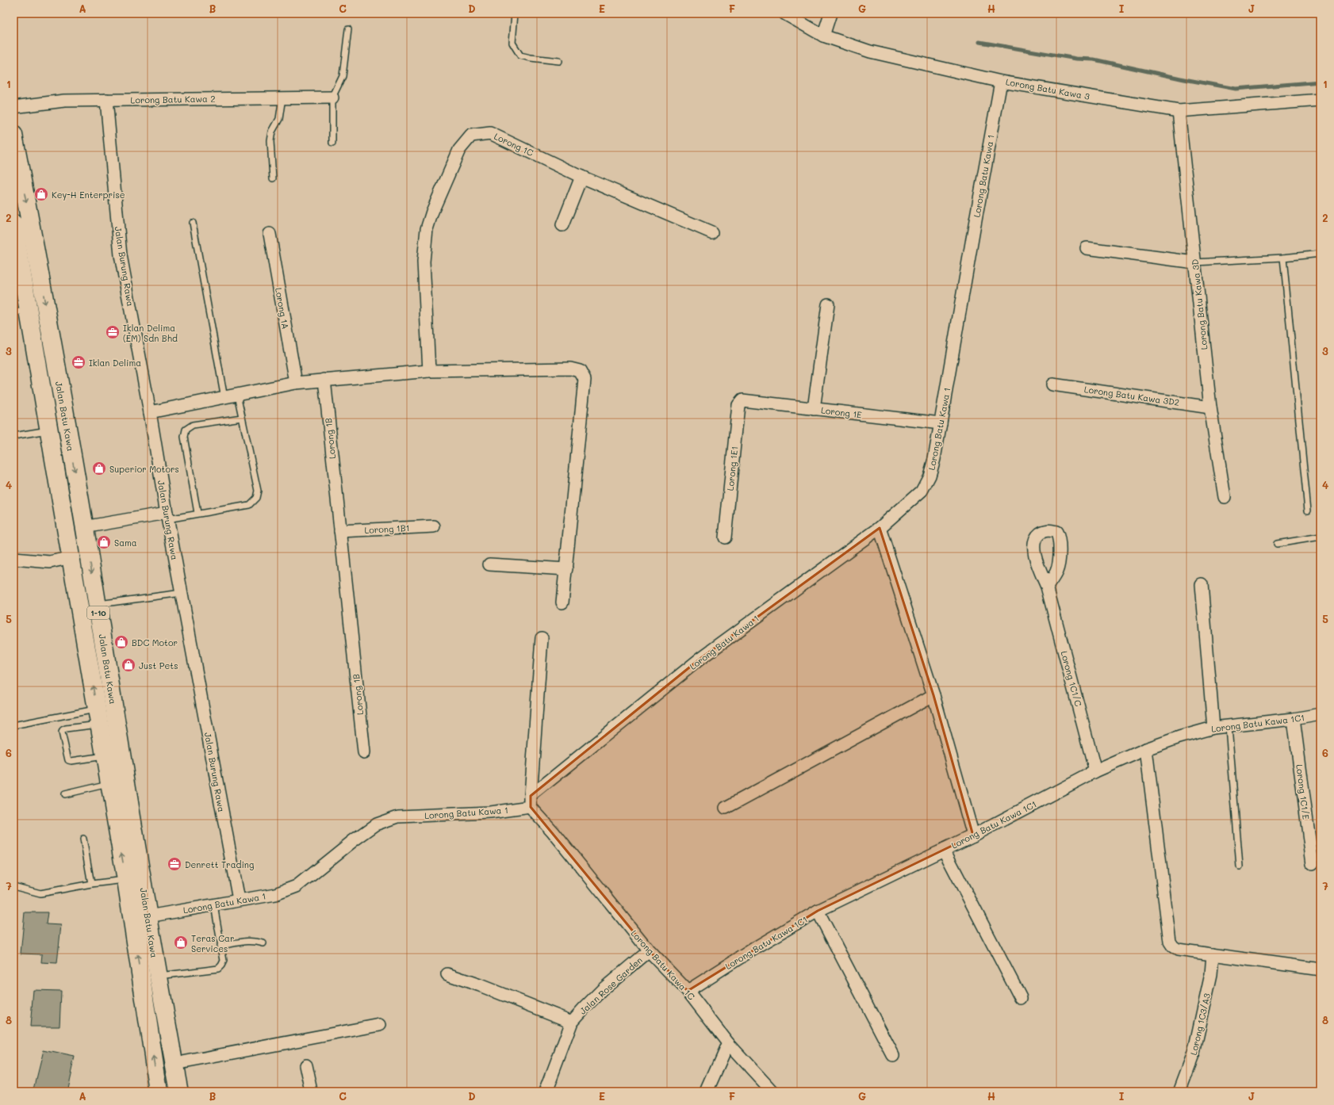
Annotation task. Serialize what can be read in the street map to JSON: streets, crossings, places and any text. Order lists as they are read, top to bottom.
{
  "streets": {
    "highway": ["Jalan Batu Kawa", "1-10"],
    "street": [
      "Lorong Batu Kawa 3",
      "Lorong Batu Kawa 2",
      "Lorong 1C",
      "Lorong Batu Kawa 1",
      "Jalan Burung Rawa",
      "Lorong Batu Kawa 3D",
      "Lorong 1A",
      "Lorong Batu Kawa 3D2",
      "Lorong 1E",
      "Lorong 1B",
      "Lorong 1E1",
      "Lorong 1B1",
      "Lorong 1C1/C",
      "Lorong Batu Kawa 1C1",
      "Lorong 1C1/E",
      "Lorong Batu Kawa 1C",
      "Jalan Rose Garden",
      "Lorong 1C3/A3"
    ]
  },
  "crossings": [
    ["Lorong Batu Kawa 3", "Lorong Batu Kawa 1"],
    ["Lorong Batu Kawa 3", "Lorong Batu Kawa 3D"],
    ["Lorong Batu Kawa 2", "Jalan Burung Rawa"],
    ["Lorong Batu Kawa 1", "Jalan Burung Rawa"],
    ["Lorong Batu Kawa 1", "Lorong 1E"],
    ["Lorong Batu Kawa 1", "Jalan Batu Kawa"],
    ["Lorong Batu Kawa 1", "Lorong Batu Kawa 1C"],
    ["Lorong Batu Kawa 3D", "Lorong Batu Kawa 3D2"],
    ["Lorong 1E", "Lorong 1E1"],
    ["Lorong 1B", "Lorong 1B1"],
    ["Lorong 1C1/C", "Lorong Batu Kawa 1C1"],
    ["Lorong Batu Kawa 1C1", "Lorong 1C1/E"],
    ["Lorong Batu Kawa 1C1", "Lorong Batu Kawa 1C"],
    ["Lorong Batu Kawa 1C", "Jalan Rose Garden"]
  ],
  "places": {
    "shop": [
      "Key-H Enterprise",
      "Superior Motors",
      "Sama",
      "BDC Motor",
      "Just Pets",
      "Teras Car Services"
    ],
    "office": ["Iklan Delima (EM) Sdn Bhd", "Iklan Delima", "Denrett Trading"]
  },
  "grid": {
    "columns": [
      "A",
      "B",
      "C",
      "D",
      "E",
      "F",
      "G",
      "H",
      "I",
      "J"
    ],
    "rows": [
      "1",
      "2",
      "3",
      "4",
      "5",
      "6",
      "7",
      "8"
    ]
  }
}
